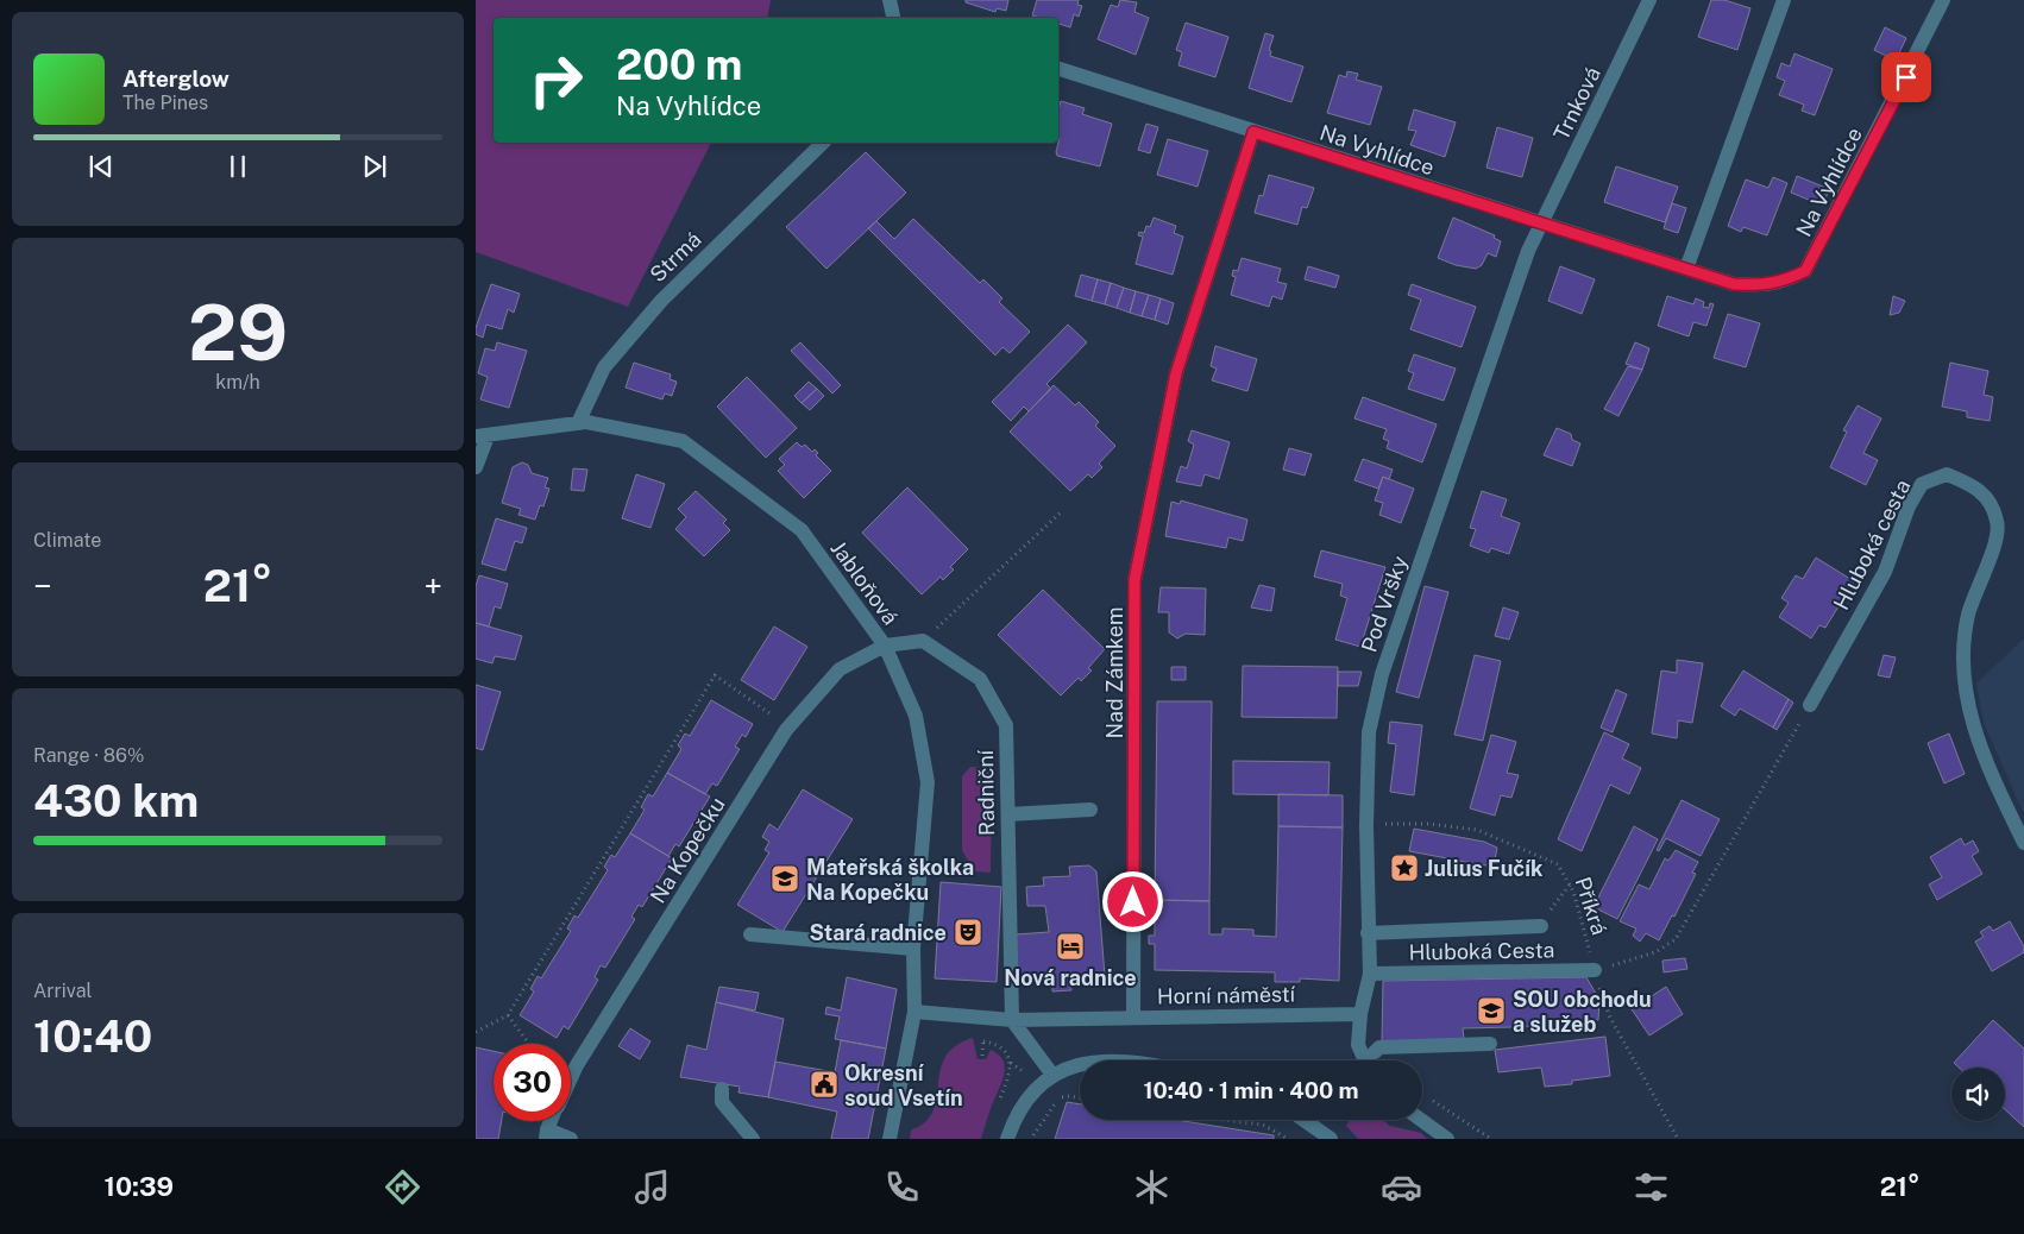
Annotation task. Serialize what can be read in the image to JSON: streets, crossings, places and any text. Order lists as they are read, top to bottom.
{
  "streets": {
    "street": [
      "Trnková",
      "Na Vyhlídce",
      "Strmá",
      "Hluboká cesta",
      "Jabloňová",
      "Pod Vršky",
      "Nad Zámkem",
      "Radniční",
      "Na Kopečku",
      "Hluboká Cesta",
      "Horní náměstí"
    ],
    "path": ["Příkrá"]
  },
  "crossings": [
    ["Trnková", "Na Vyhlídce"],
    ["Trnková", "Pod Vršky"],
    ["Na Vyhlídce", "Pod Vršky"],
    ["Na Vyhlídce", "Nad Zámkem"],
    ["Strmá", "Jabloňová"],
    ["Jabloňová", "Radniční"],
    ["Jabloňová", "Na Kopečku"],
    ["Jabloňová", "Horní náměstí"],
    ["Pod Vršky", "Příkrá"],
    ["Pod Vršky", "Hluboká Cesta"],
    ["Pod Vršky", "Horní náměstí"],
    ["Nad Zámkem", "Horní náměstí"],
    ["Radniční", "Na Kopečku"],
    ["Radniční", "Horní náměstí"],
    ["Příkrá", "Hluboká Cesta"]
  ],
  "places": {
    "place": ["Julius Fučík"],
    "school or university": ["Mateřská školka Na Kopečku", "SOU obchodu a služeb"],
    "theatre": ["Stará radnice"],
    "hotel": ["Nová radnice"],
    "public building": ["Okresní soud Vsetín"]
  },
  "page": {
    "turn": ["200 m", "Na Vyhlídce"],
    "song": ["Afterglow", "The Pines"],
    "tile": [
      ["29", "km/h"],
      "Climate",
      ["Range · 86%", "430 km"],
      ["Arrival", "10:40"]
    ],
    "heat": ["−", "21°", "+"],
    "limit": "30",
    "trip": "10:40 · 1 min · 400 m",
    "tabs": ["10:39", "21°"]
  }
}
